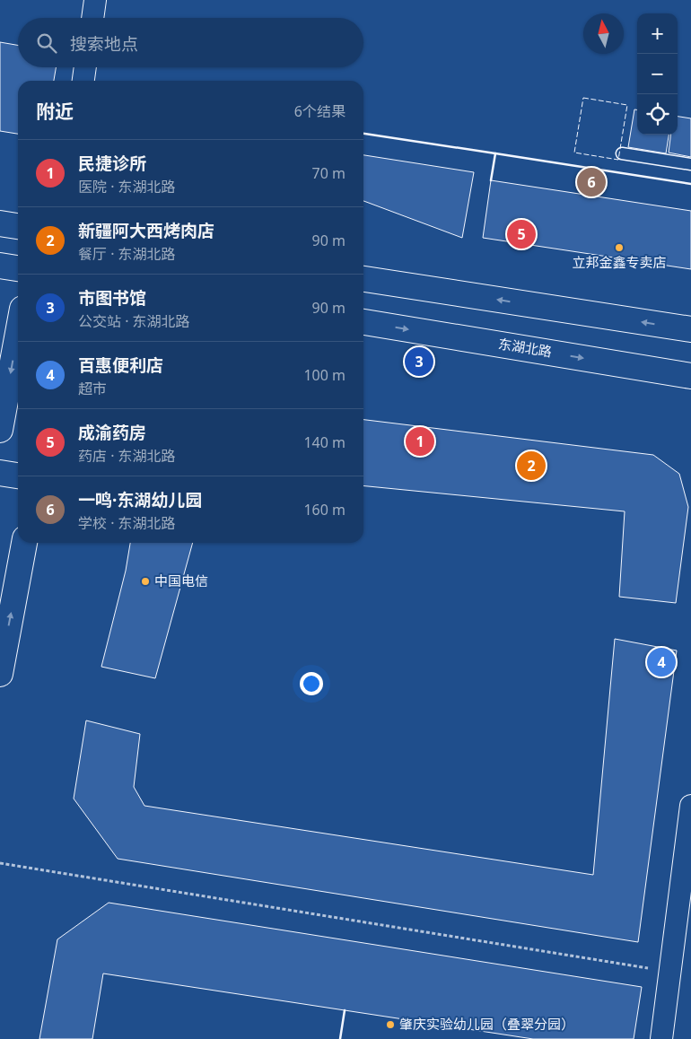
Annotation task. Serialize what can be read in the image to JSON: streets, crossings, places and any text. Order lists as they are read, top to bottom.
{
  "streets": {
    "main road": ["东湖北路"]
  },
  "places": ["立邦金鑫专卖店", "中国电信", "肇庆实验幼儿园（叠翠分园）"],
  "north": "top",
  "page": {
    "map_buttons": ["+", "−"],
    "search": "搜索地点",
    "heading": ["附近", "6个结果"],
    "list": [
      {
        "mark": "1",
        "name": "民捷诊所",
        "note": "医院 · 东湖北路",
        "value": "70 m"
      },
      {
        "mark": "2",
        "name": "新疆阿大西烤肉店",
        "note": "餐厅 · 东湖北路",
        "value": "90 m"
      },
      {
        "mark": "3",
        "name": "市图书馆",
        "note": "公交站 · 东湖北路",
        "value": "90 m"
      },
      {
        "mark": "4",
        "name": "百惠便利店",
        "note": "超市",
        "value": "100 m"
      },
      {
        "mark": "5",
        "name": "成渝药房",
        "note": "药店 · 东湖北路",
        "value": "140 m"
      },
      {
        "mark": "6",
        "name": "一鸣·东湖幼儿园",
        "note": "学校 · 东湖北路",
        "value": "160 m"
      }
    ],
    "pins": [
      "6",
      "5",
      "3",
      "1",
      "2",
      "4"
    ]
  }
}
